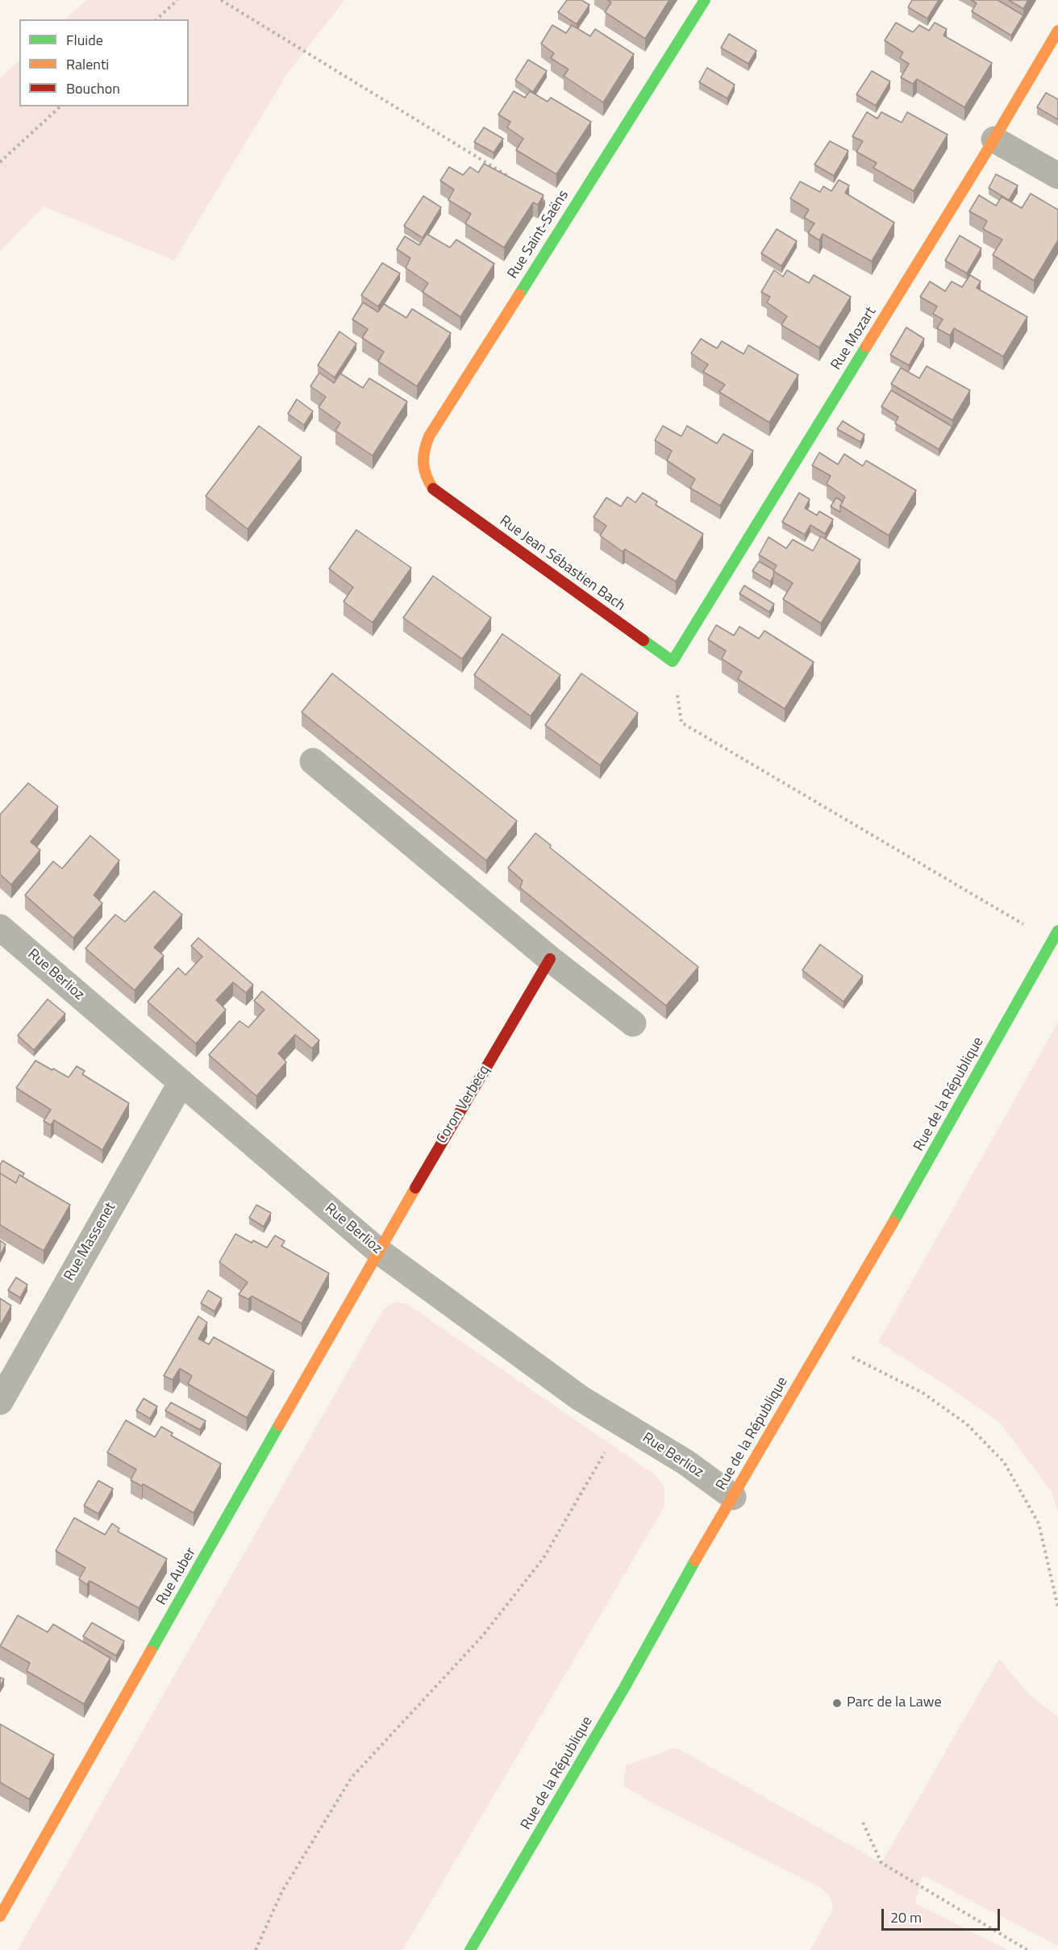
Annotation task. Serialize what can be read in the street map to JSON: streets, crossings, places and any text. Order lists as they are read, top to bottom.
{
  "streets": {
    "street": [
      "Rue Saint-Saëns",
      "Rue Mozart",
      "Rue Jean Sébastien Bach",
      "Rue Berlioz",
      "Rue de la République",
      "Coron Verbecq",
      "Rue Massenet",
      "Rue Auber"
    ]
  },
  "crossings": [
    ["Rue Saint-Saëns", "Rue Jean Sébastien Bach"],
    ["Rue Mozart", "Rue Jean Sébastien Bach"],
    ["Rue Berlioz", "Rue de la République"],
    ["Rue Berlioz", "Coron Verbecq"],
    ["Rue Berlioz", "Rue Massenet"],
    ["Rue Berlioz", "Rue Auber"],
    ["Coron Verbecq", "Rue Auber"]
  ],
  "places": ["Parc de la Lawe"],
  "legend": ["Fluide", "Ralenti", "Bouchon"],
  "scale_bar": "20 m"
}
